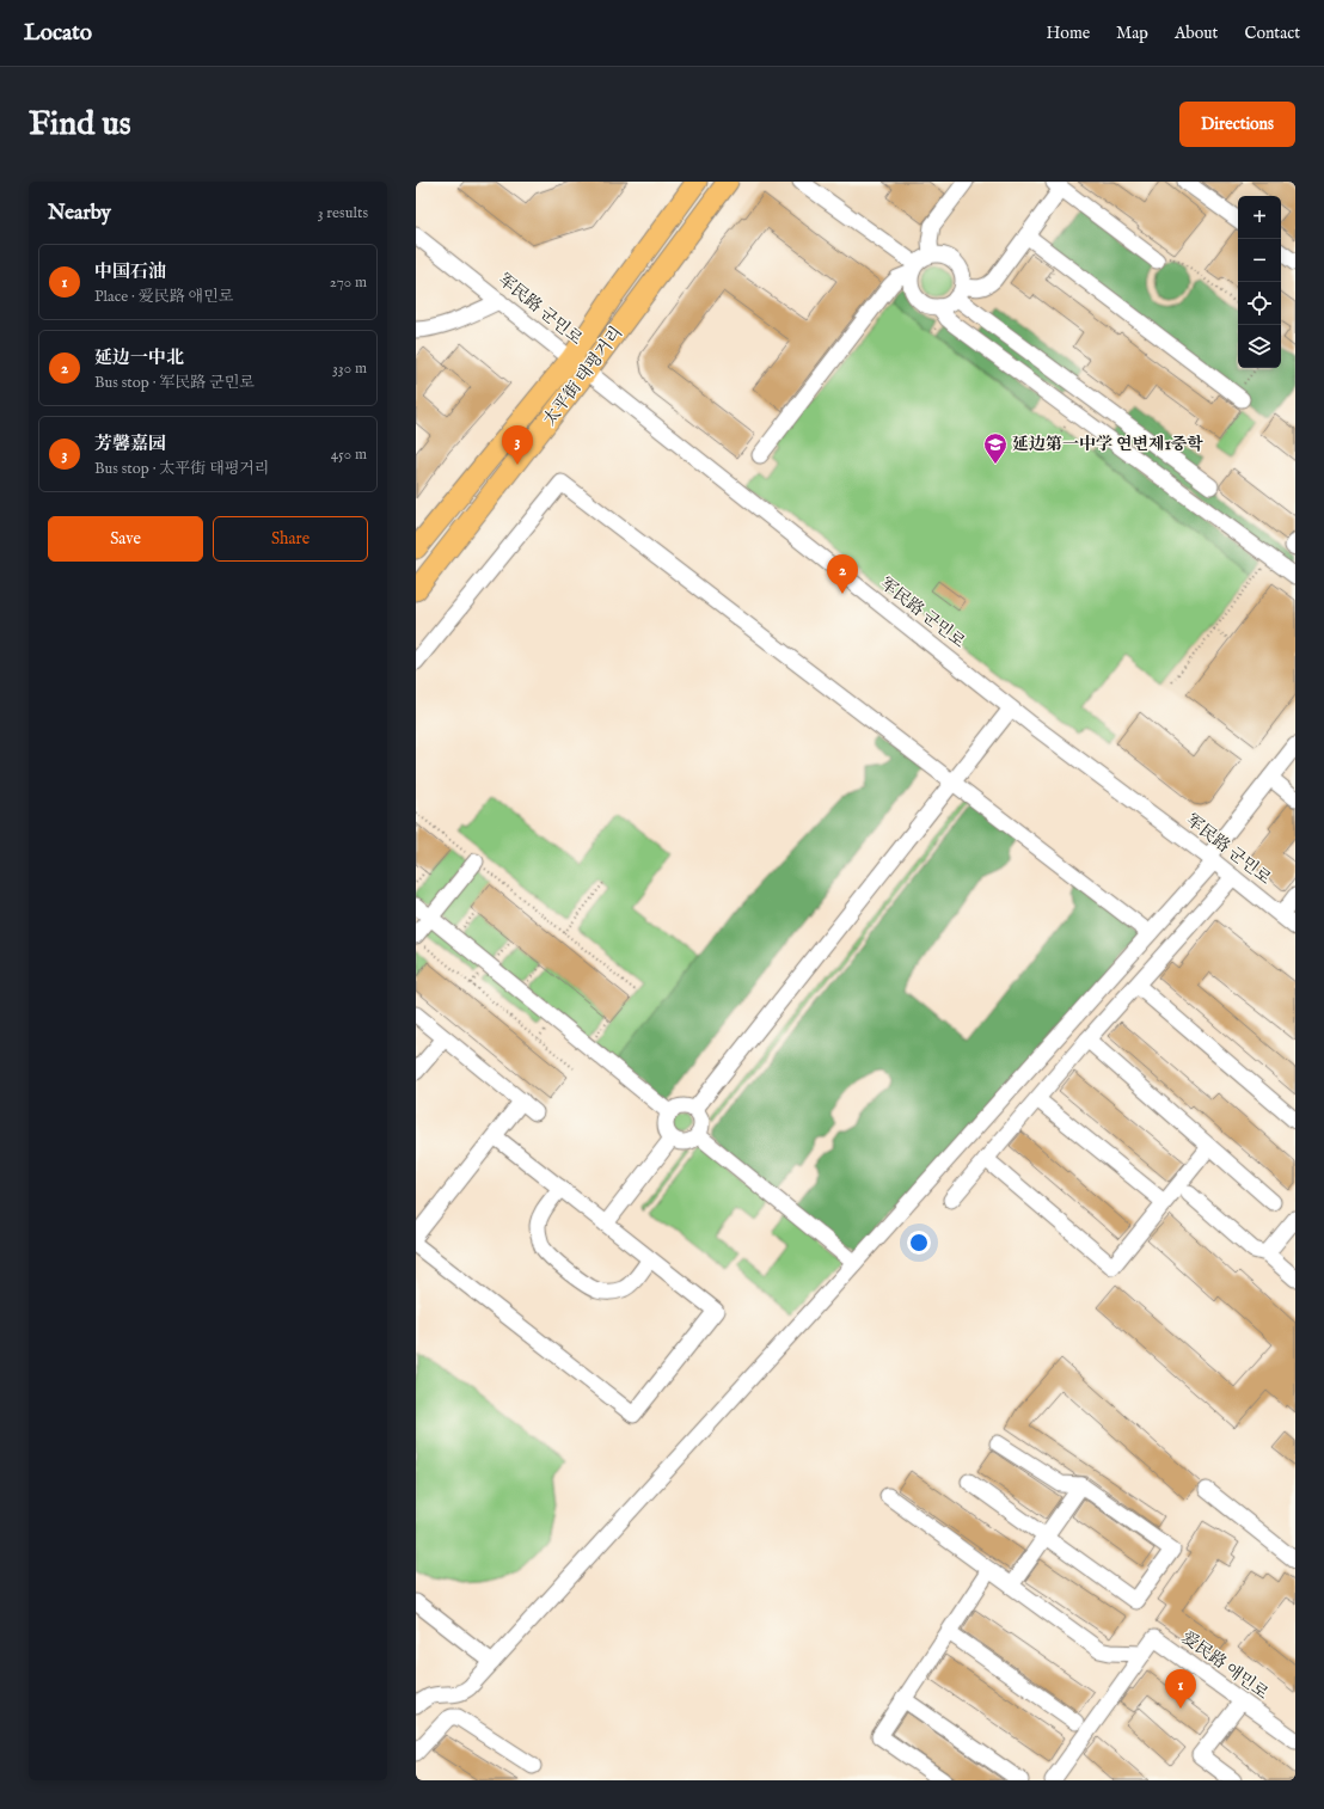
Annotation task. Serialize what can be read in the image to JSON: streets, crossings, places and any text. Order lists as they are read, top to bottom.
{
  "streets": {
    "main road": ["太平街 태평거리"],
    "street": ["军民路 군민로", "爱民路 애민로"]
  },
  "crossings": [
    ["军民路 군민로", "太平街 태평거리"]
  ],
  "places": {
    "school or university": ["延边第一中学 연변제1중학"]
  },
  "page": {
    "header": "Locato",
    "nav": [
      "Home",
      "Map",
      "About",
      "Contact"
    ],
    "buttons": [
      "Directions",
      ["Save", "Share"]
    ],
    "title": "Find us",
    "heading": ["Nearby", "3 results"],
    "map_buttons": ["+", "−"],
    "list": [
      {
        "mark": "1",
        "name": "中国石油",
        "note": "Place · 爱民路 애민로",
        "value": "270 m"
      },
      {
        "mark": "2",
        "name": "延边一中北",
        "note": "Bus stop · 军民路 군민로",
        "value": "330 m"
      },
      {
        "mark": "3",
        "name": "芳馨嘉园",
        "note": "Bus stop · 太平街 태평거리",
        "value": "450 m"
      }
    ],
    "pins": ["3", "2", "1"]
  }
}
